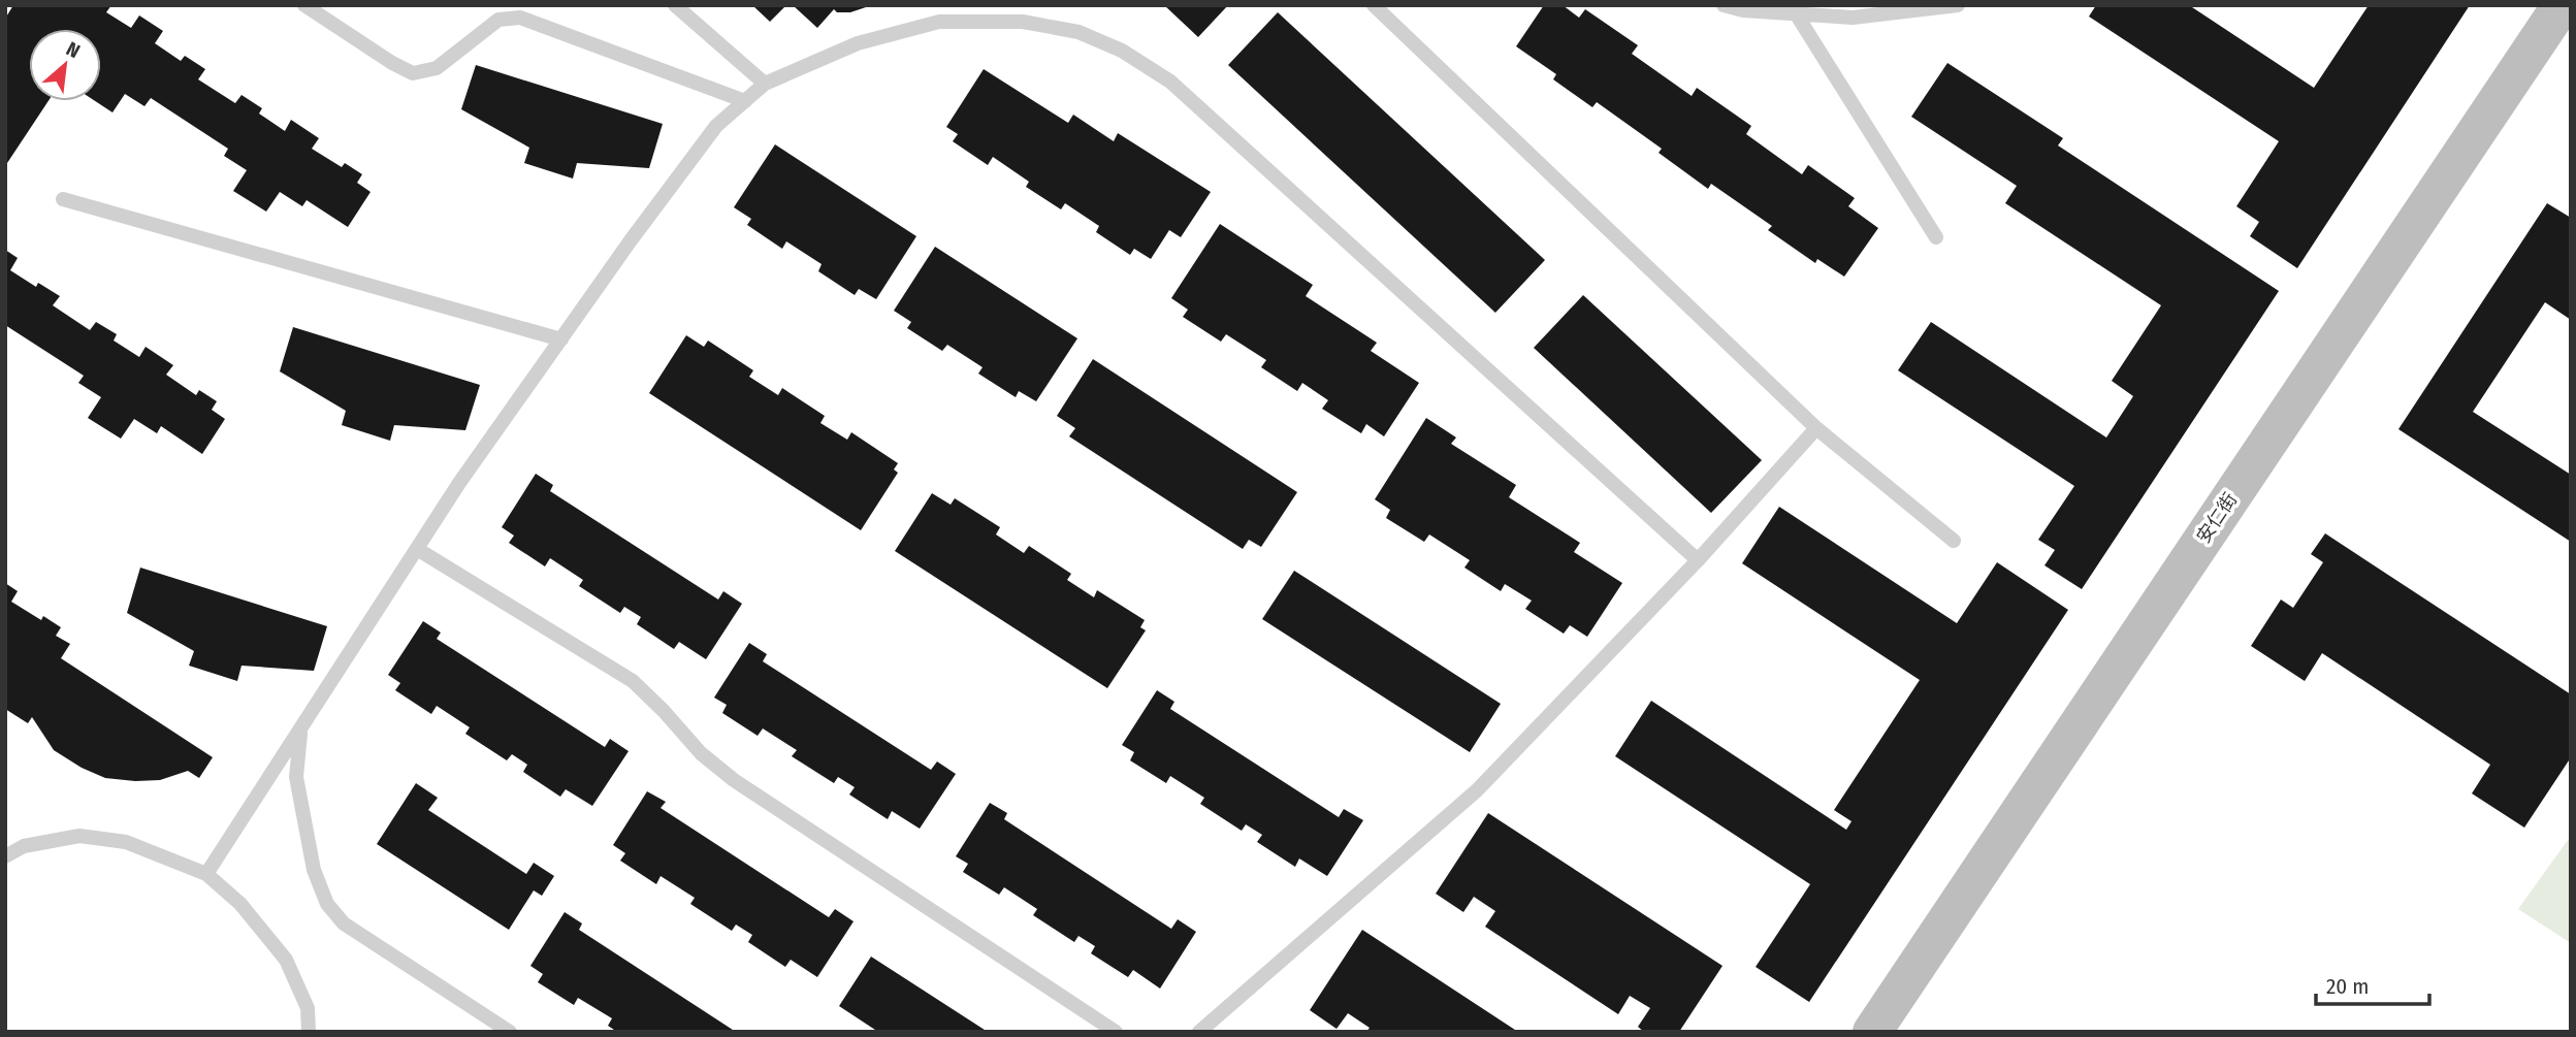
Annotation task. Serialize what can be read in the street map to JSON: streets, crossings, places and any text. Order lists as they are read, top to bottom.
{
  "streets": {
    "street": ["安仁街"]
  },
  "scale_bar": "20 m",
  "north": "top right"
}
